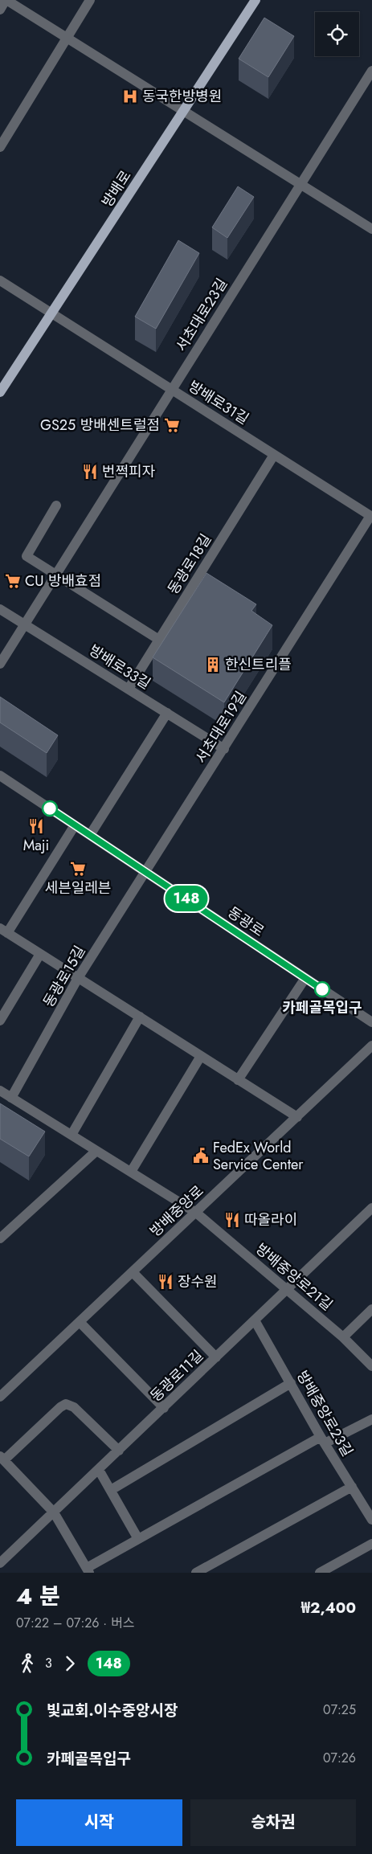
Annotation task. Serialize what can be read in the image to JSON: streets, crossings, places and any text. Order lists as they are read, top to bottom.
{
  "streets": {
    "main road": ["방배로"],
    "street": [
      "서초대로23길",
      "방배로31길",
      "동광로18길",
      "방배로33길",
      "서초대로19길",
      "동광로",
      "동광로15길",
      "방배중앙로",
      "방배중앙로21길",
      "동광로11길",
      "방배중앙로23길"
    ]
  },
  "crossings": [
    ["방배로", "방배로31길"],
    ["서초대로23길", "방배로31길"],
    ["서초대로23길", "방배로33길"],
    ["방배로31길", "동광로18길"],
    ["방배로31길", "서초대로19길"],
    ["동광로18길", "방배로33길"],
    ["방배로33길", "서초대로19길"],
    ["서초대로19길", "동광로"],
    ["서초대로19길", "동광로15길"],
    ["동광로", "동광로15길"],
    ["동광로15길", "방배중앙로21길"],
    ["방배중앙로", "방배중앙로21길"],
    ["방배중앙로21길", "동광로11길"],
    ["동광로11길", "방배중앙로23길"]
  ],
  "places": {
    "hospital": ["동국한방병원"],
    "supermarket": ["GS25 방배센트럴점", "CU 방배효점", "세븐일레븐"],
    "restaurant": [
      "번쩍피자",
      "Maji",
      "따올라이",
      "장수원"
    ],
    "building": ["한신트리플"],
    "other": ["카페골목입구"],
    "public building": ["FedEx World Service Center"]
  },
  "lines": ["bus line 148"],
  "page": {
    "on_map": "148",
    "heading": ["4 분", "07:22 – 07:26 · 버스", "₩2,400"],
    "legs": ["3", "148"],
    "list": [
      {
        "name": "빛교회.이수중앙시장",
        "value": "07:25"
      },
      {
        "name": "카페골목입구",
        "value": "07:26"
      }
    ],
    "buttons": ["시작", "승차권"]
  }
}
